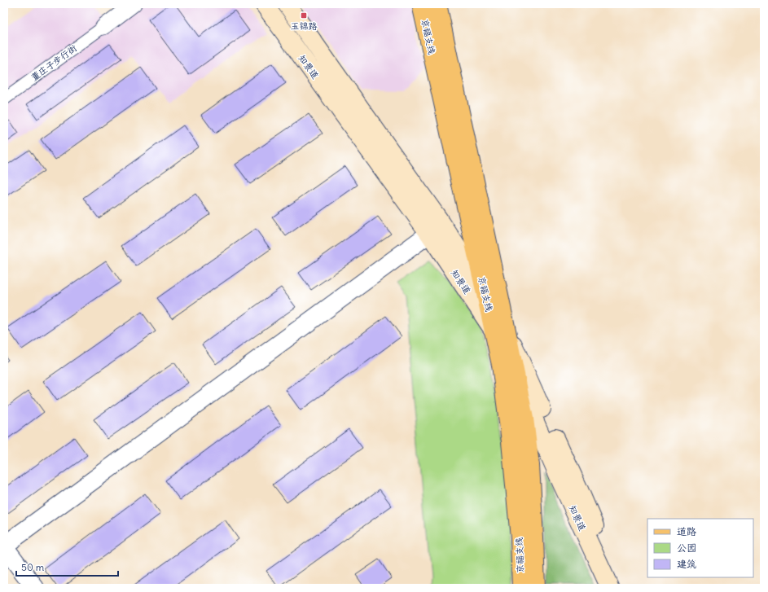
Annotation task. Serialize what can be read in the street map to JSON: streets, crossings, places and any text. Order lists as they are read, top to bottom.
{
  "streets": {
    "main road": ["京福支线", "知景道"],
    "street": ["董庄子步行街"]
  },
  "crossings": [
    ["京福支线", "知景道"]
  ],
  "places": {
    "transit": ["玉锦路"]
  },
  "legend": ["道路", "公园", "建筑"],
  "scale_bar": "50 m"
}
